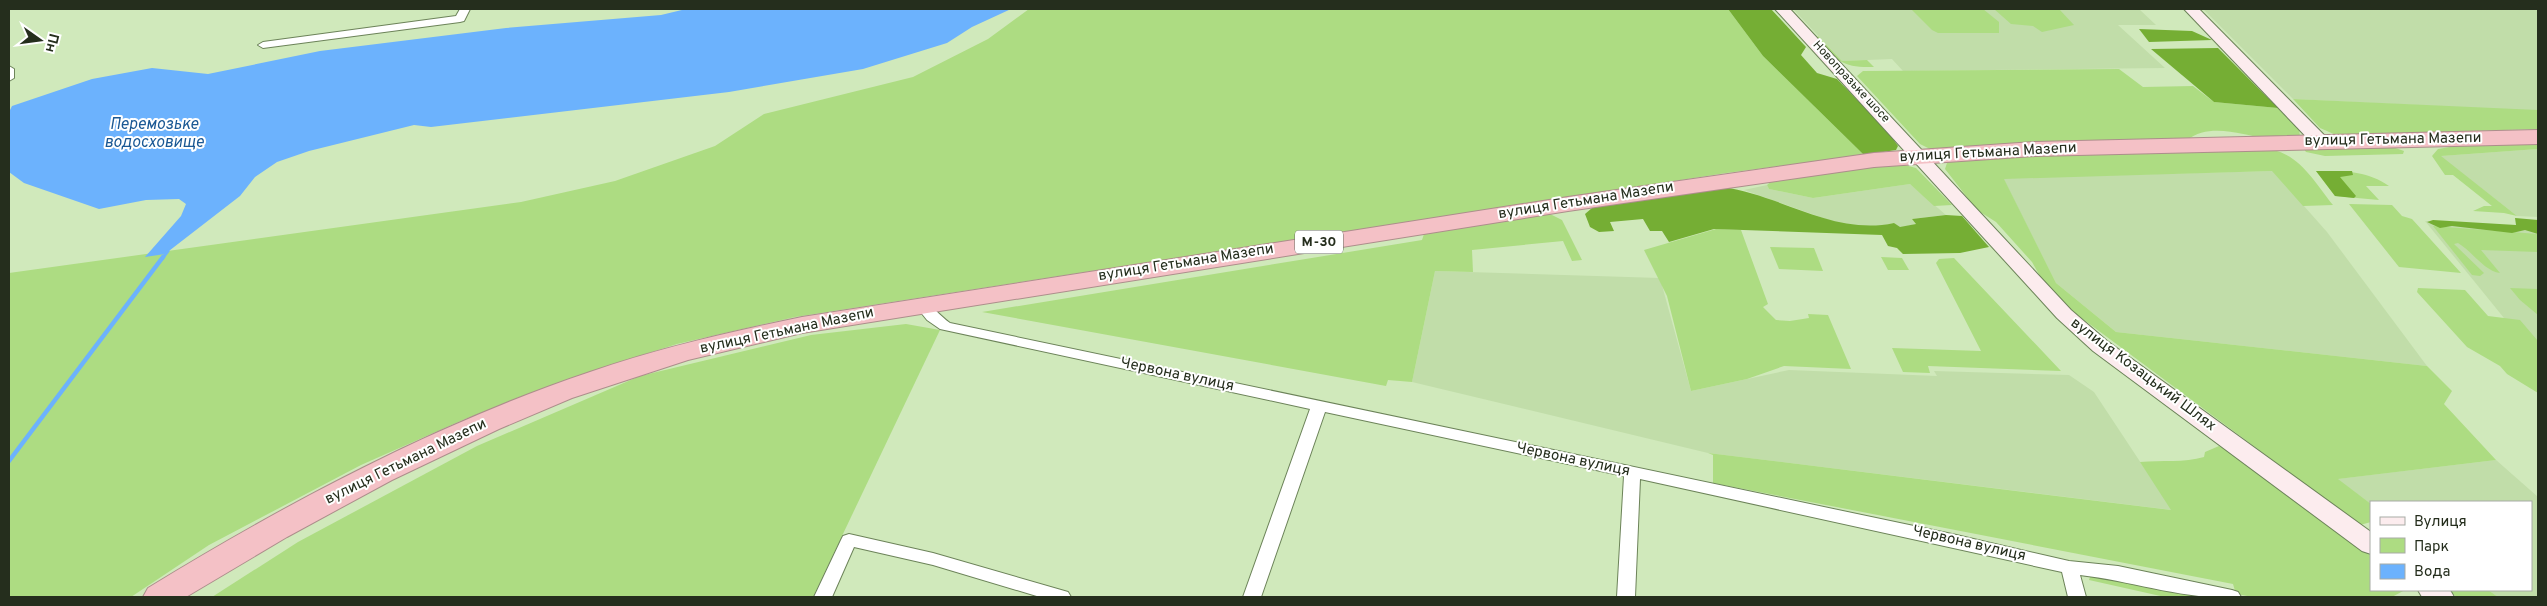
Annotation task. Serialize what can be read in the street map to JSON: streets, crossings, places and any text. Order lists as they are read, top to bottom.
{
  "streets": {
    "highway": ["вулиця Гетьмана Мазепи", "М-30"],
    "main road": ["Новопразьке шосе", "вулиця Козацький Шлях"],
    "street": ["Червона вулиця"]
  },
  "crossings": [
    ["Новопразьке шосе", "вулиця Гетьмана Мазепи"],
    ["Новопразьке шосе", "вулиця Козацький Шлях"],
    ["вулиця Гетьмана Мазепи", "Червона вулиця"],
    ["вулиця Гетьмана Мазепи", "вулиця Козацький Шлях"]
  ],
  "water": ["Перемозьке водосховище"],
  "legend": ["Вулиця", "Парк", "Вода"],
  "north": "right"
}
